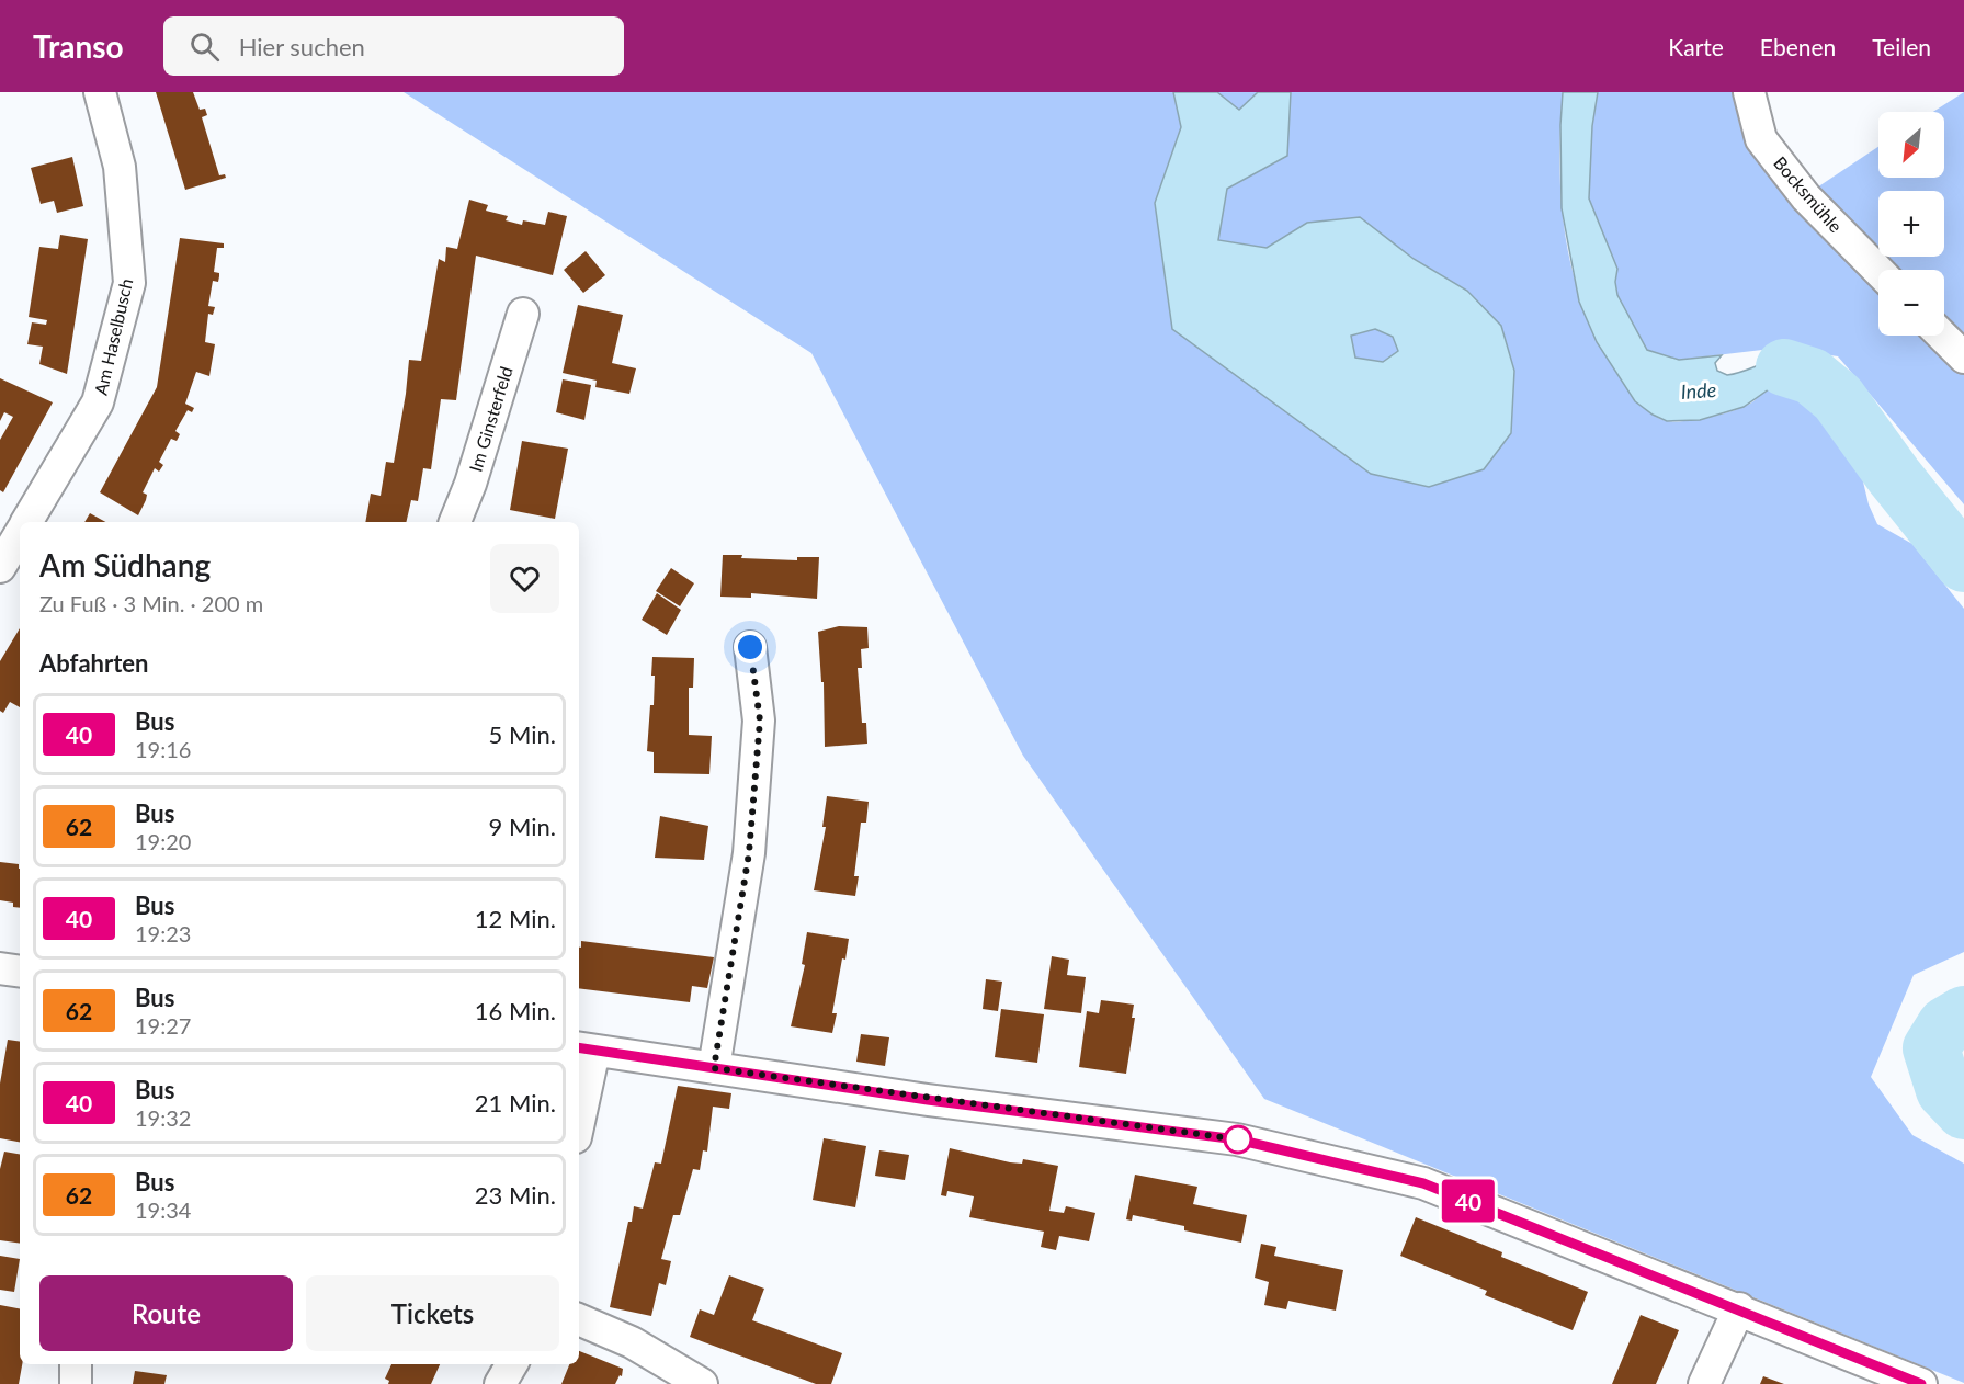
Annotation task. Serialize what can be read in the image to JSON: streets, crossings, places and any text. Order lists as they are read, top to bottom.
{
  "streets": {
    "street": ["Bocksmühle", "Am Haselbusch", "Im Ginsterfeld"]
  },
  "water": ["Inde"],
  "lines": ["bus line 40"],
  "north": "bottom left",
  "page": {
    "header": "Transo",
    "search": "Hier suchen",
    "nav": ["Karte", "Ebenen", "Teilen"],
    "on_map": "40",
    "map_buttons": ["+", "−"],
    "heading": [
      ["Am Südhang", "Zu Fuß · 3 Min. · 200 m"],
      "Abfahrten"
    ],
    "list": [
      {
        "mark": "40",
        "name": "Bus",
        "note": "19:16",
        "value": "5 Min."
      },
      {
        "mark": "62",
        "name": "Bus",
        "note": "19:20",
        "value": "9 Min."
      },
      {
        "mark": "40",
        "name": "Bus",
        "note": "19:23",
        "value": "12 Min."
      },
      {
        "mark": "62",
        "name": "Bus",
        "note": "19:27",
        "value": "16 Min."
      },
      {
        "mark": "40",
        "name": "Bus",
        "note": "19:32",
        "value": "21 Min."
      },
      {
        "mark": "62",
        "name": "Bus",
        "note": "19:34",
        "value": "23 Min."
      }
    ],
    "buttons": ["Route", "Tickets"]
  }
}
